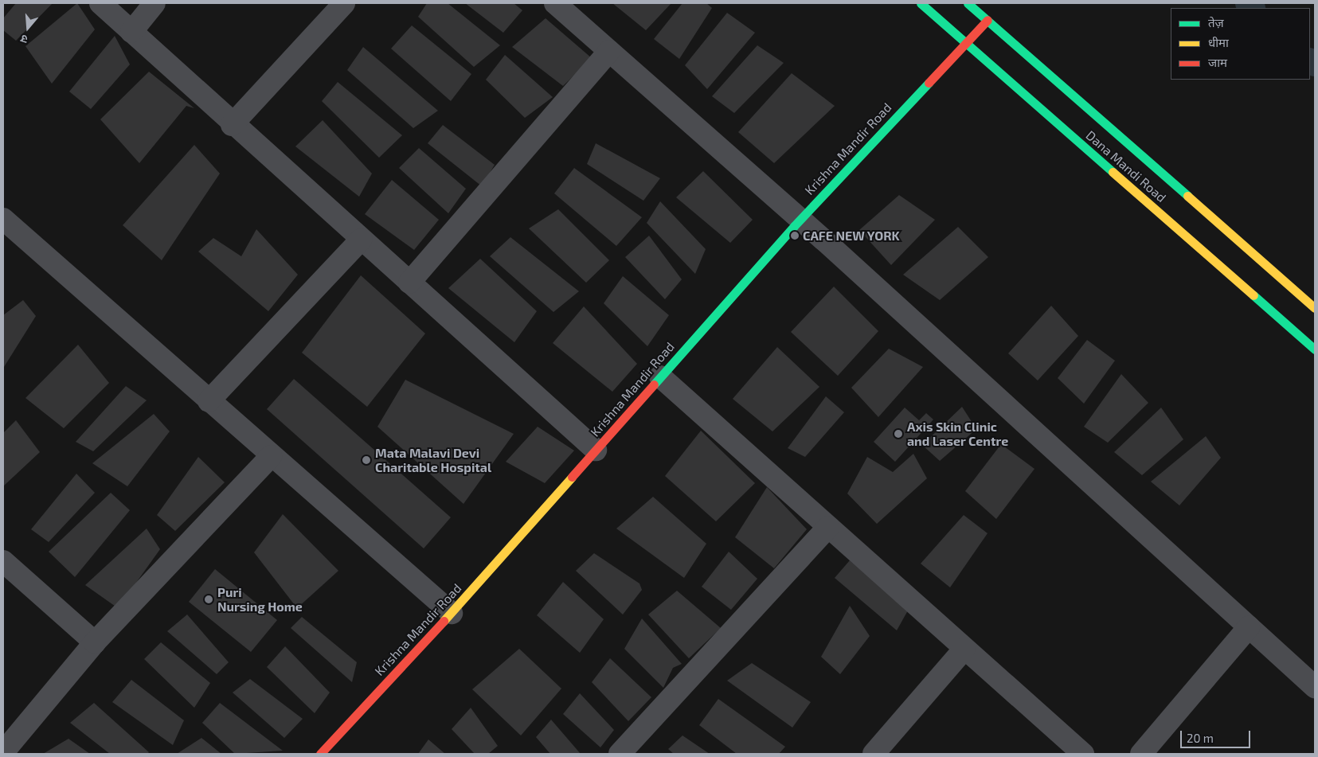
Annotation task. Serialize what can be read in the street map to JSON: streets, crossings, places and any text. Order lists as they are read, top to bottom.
{
  "streets": {
    "street": ["Krishna Mandir Road", "Dana Mandi Road"]
  },
  "crossings": [
    ["Krishna Mandir Road", "Dana Mandi Road"]
  ],
  "places": [
    "CAFE NEW YORK",
    "Axis Skin Clinic and Laser Centre",
    "Mata Malavi Devi Charitable Hospital",
    "Puri Nursing Home"
  ],
  "legend": ["तेज़", "धीमा", "जाम"],
  "scale_bar": "20 m",
  "north": "bottom"
}
